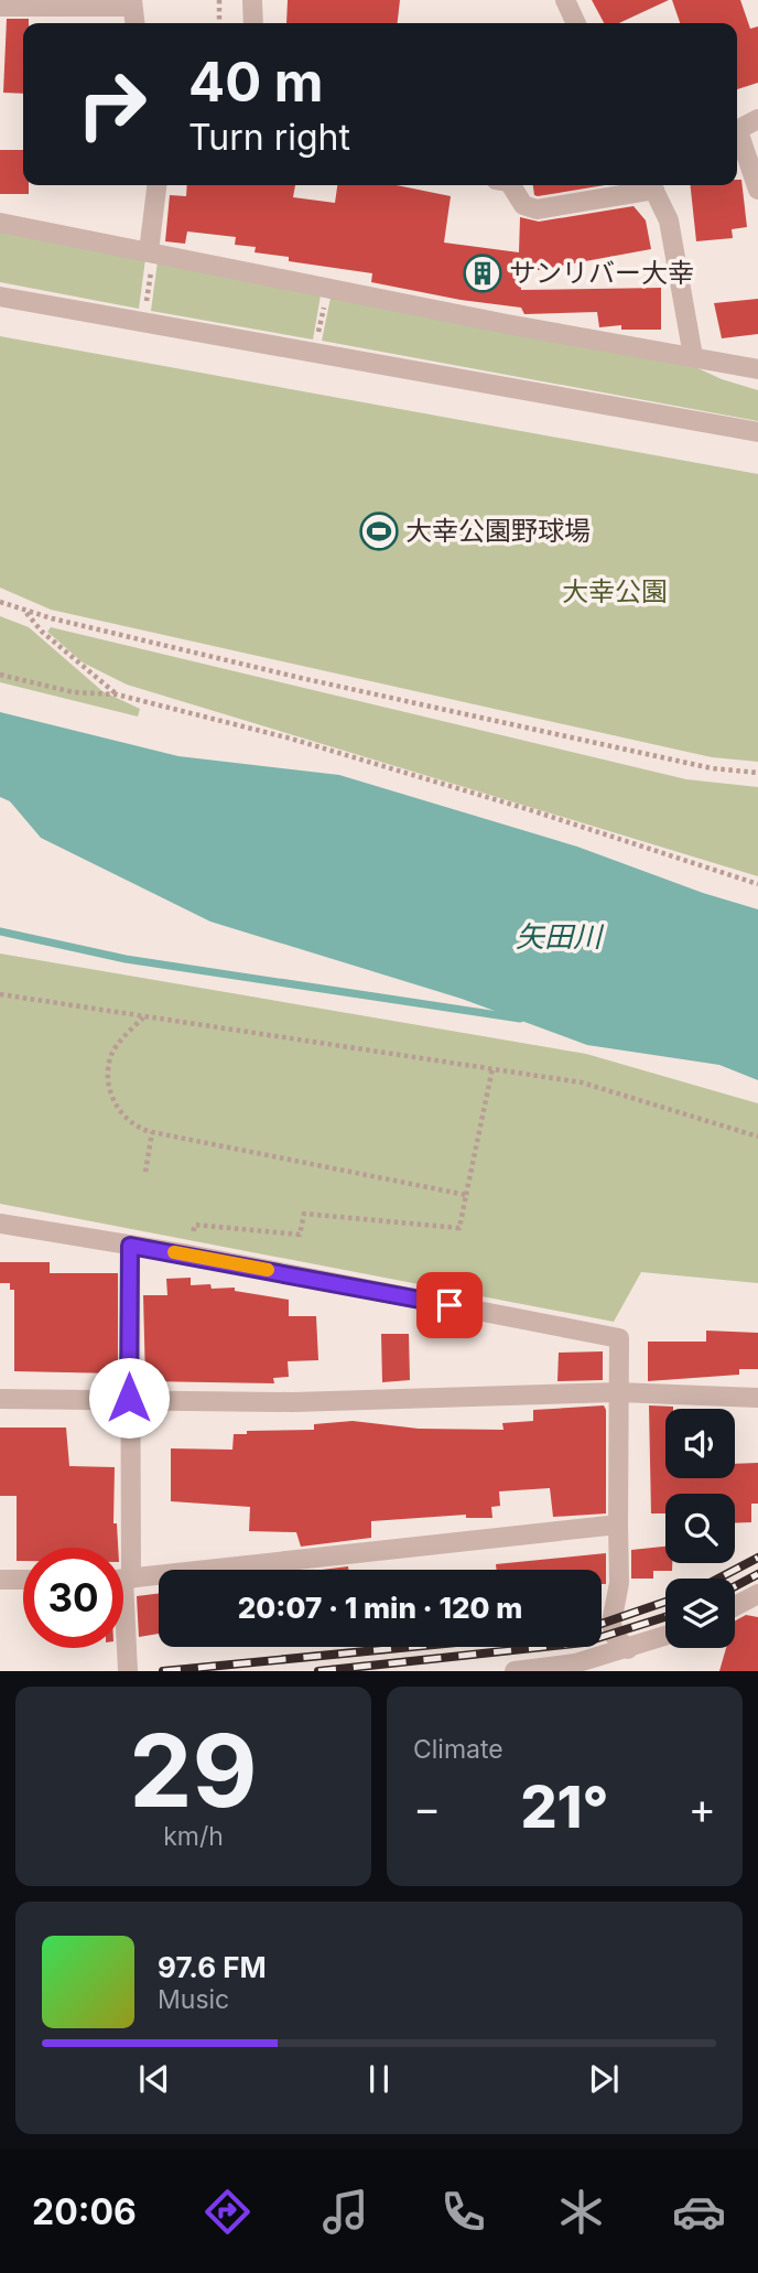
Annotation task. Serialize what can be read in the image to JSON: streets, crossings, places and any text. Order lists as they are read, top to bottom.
{
  "water": ["矢田川"],
  "parks": ["大幸公園"],
  "places": {
    "building": ["サンリバー大幸"],
    "sports": ["大幸公園野球場"]
  },
  "page": {
    "turn": ["40 m", "Turn right"],
    "limit": "30",
    "trip": "20:07 · 1 min · 120 m",
    "tile": [
      ["29", "km/h"],
      "Climate"
    ],
    "heat": ["−", "21°", "+"],
    "song": ["97.6 FM", "Music"],
    "tabs": "20:06"
  }
}
